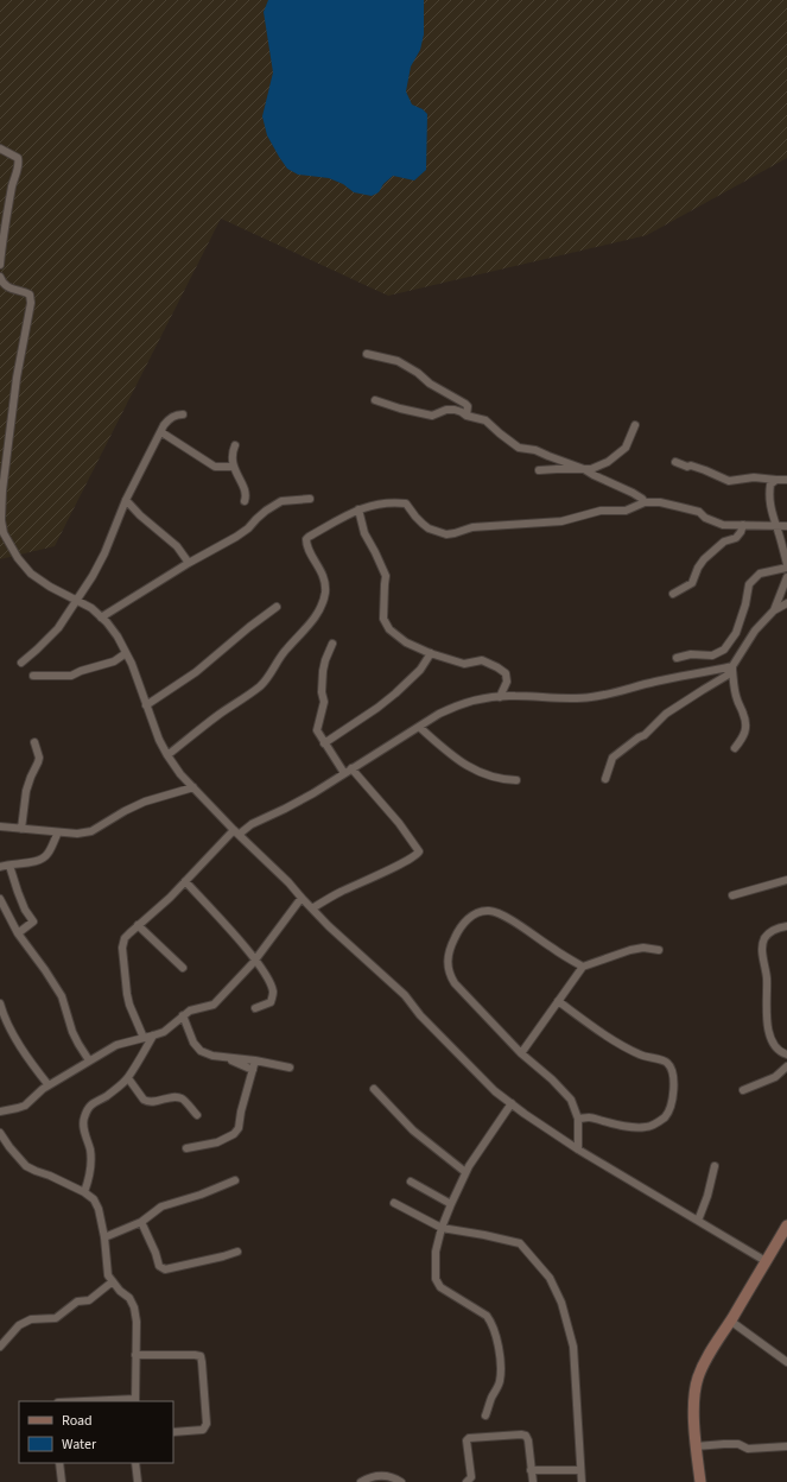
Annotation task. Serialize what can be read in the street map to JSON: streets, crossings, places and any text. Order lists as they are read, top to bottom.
{
  "legend": ["Road", "Water"]
}
